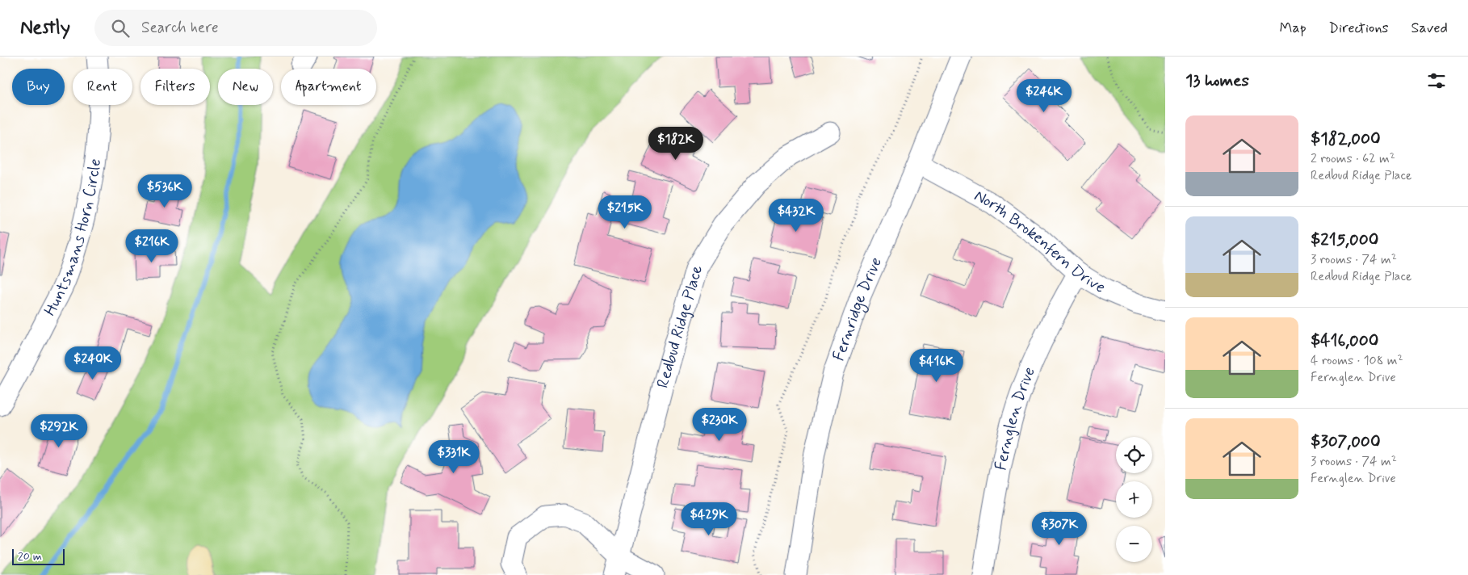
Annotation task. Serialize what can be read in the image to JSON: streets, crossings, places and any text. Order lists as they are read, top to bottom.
{
  "streets": {
    "street": [
      "Huntsmans Horn Circle",
      "North Brokenfern Drive",
      "Fernridge Drive",
      "Redbud Ridge Place",
      "Fernglen Drive"
    ]
  },
  "crossings": [
    ["North Brokenfern Drive", "Fernridge Drive"],
    ["North Brokenfern Drive", "Fernglen Drive"]
  ],
  "scale_bar": "20 m",
  "page": {
    "header": "Nestly",
    "search": "Search here",
    "nav": ["Map", "Directions", "Saved"],
    "heading": "13 homes",
    "chip": [
      "Buy",
      "Rent",
      "Filters",
      "New",
      "Apartment"
    ],
    "price": [
      "$246K",
      "$182K",
      "$536K",
      "$215K",
      "$432K",
      "$216K",
      "$240K",
      "$416K",
      "$230K",
      "$292K",
      "$331K",
      "$429K",
      "$307K"
    ],
    "list": [
      {
        "name": "$182,000",
        "note": "2 rooms · 62 m² · Redbud Ridge Place"
      },
      {
        "name": "$215,000",
        "note": "3 rooms · 74 m² · Redbud Ridge Place"
      },
      {
        "name": "$416,000",
        "note": "4 rooms · 108 m² · Fernglen Drive"
      },
      {
        "name": "$307,000",
        "note": "3 rooms · 74 m² · Fernglen Drive"
      }
    ],
    "map_buttons": ["+", "−"],
    "scale": "20 m"
  }
}
